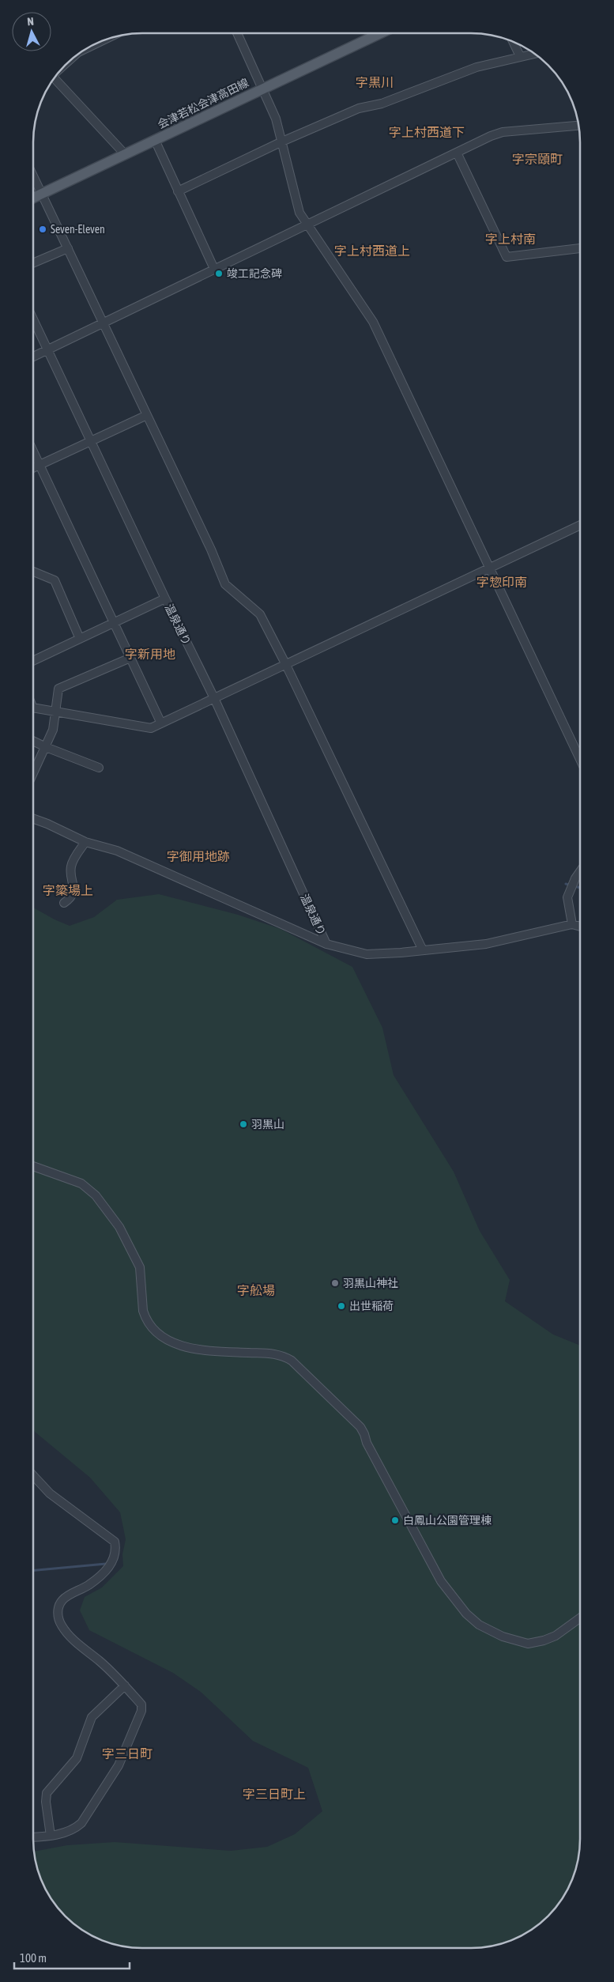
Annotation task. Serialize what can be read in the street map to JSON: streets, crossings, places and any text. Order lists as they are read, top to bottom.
{
  "streets": {
    "main road": ["会津若松会津高田線"],
    "street": ["温泉通り"]
  },
  "districts": [
    "字黒川",
    "字上村西道下",
    "字宗頤町",
    "字上村南",
    "字上村西道上",
    "字惣印南",
    "字新用地",
    "字御用地跡",
    "字簗場上",
    "字舩場",
    "字三日町",
    "字三日町上"
  ],
  "places": [
    "Seven-Eleven",
    "竣工記念碑",
    "羽黒山",
    "羽黒山神社",
    "出世稲荷",
    "白鳳山公園管理棟"
  ],
  "scale_bar": "100 m",
  "north": "top"
}
